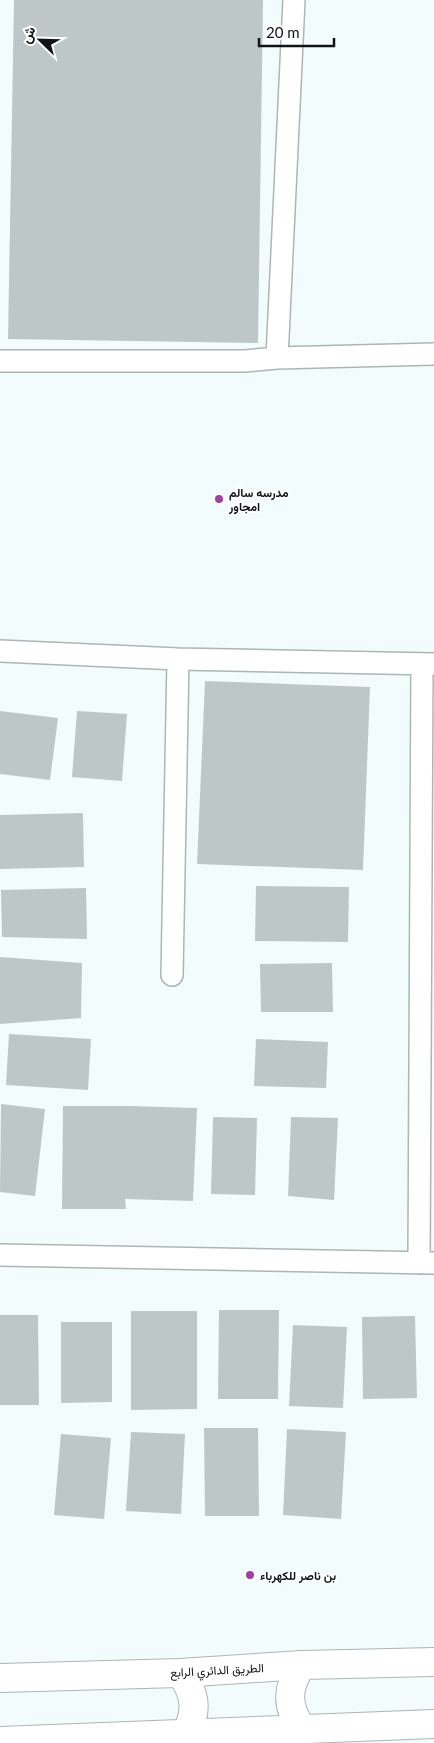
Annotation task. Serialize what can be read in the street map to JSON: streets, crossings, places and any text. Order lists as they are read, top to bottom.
{
  "streets": {
    "main road": ["الطريق الدائري الرابع"]
  },
  "places": ["مدرسه سالم امجاور", "بن ناصر للكهرباء"],
  "scale_bar": "20 m",
  "north": "top left"
}
